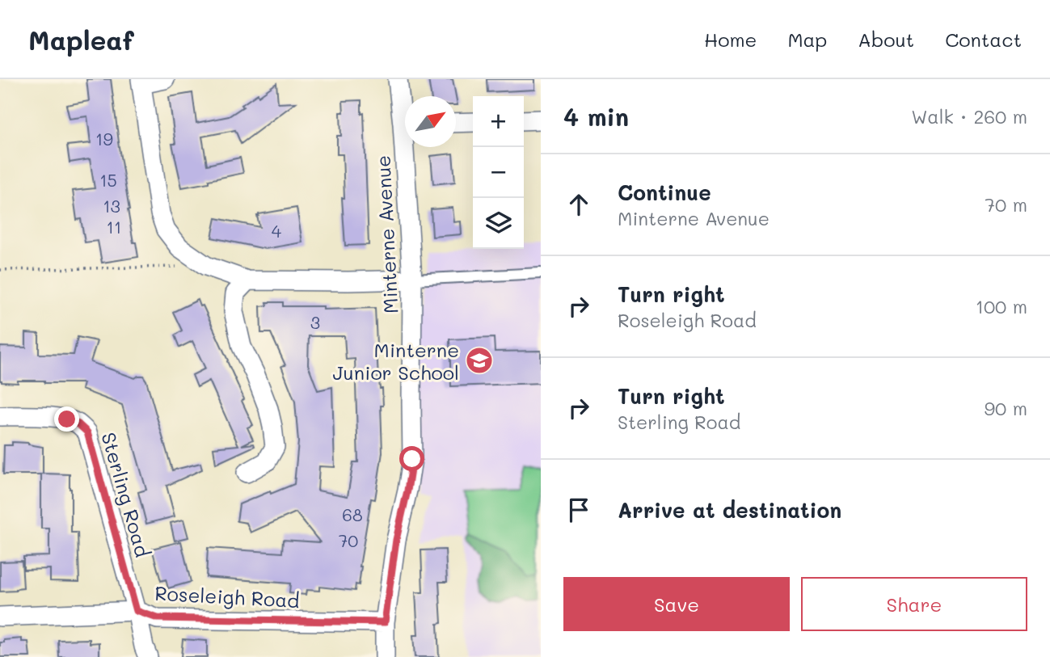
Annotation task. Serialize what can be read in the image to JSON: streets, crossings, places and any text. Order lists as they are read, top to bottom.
{
  "streets": {
    "street": ["Minterne Avenue", "Sterling Road", "Roseleigh Road"]
  },
  "crossings": [
    ["Minterne Avenue", "Roseleigh Road"],
    ["Sterling Road", "Roseleigh Road"]
  ],
  "places": {
    "school or university": ["Minterne Junior School"]
  },
  "house_numbers": [
    "19",
    "15",
    "13",
    "11",
    "4",
    "3",
    "68",
    "70"
  ],
  "north": "top right",
  "page": {
    "header": "Mapleaf",
    "nav": [
      "Home",
      "Map",
      "About",
      "Contact"
    ],
    "heading": ["4 min", "Walk · 260 m"],
    "map_buttons": ["+", "−"],
    "list": [
      ["Continue", "Minterne Avenue", "70 m"],
      ["Turn right", "Roseleigh Road", "100 m"],
      ["Turn right", "Sterling Road", "90 m"],
      "Arrive at destination"
    ],
    "buttons": ["Save", "Share"]
  }
}
